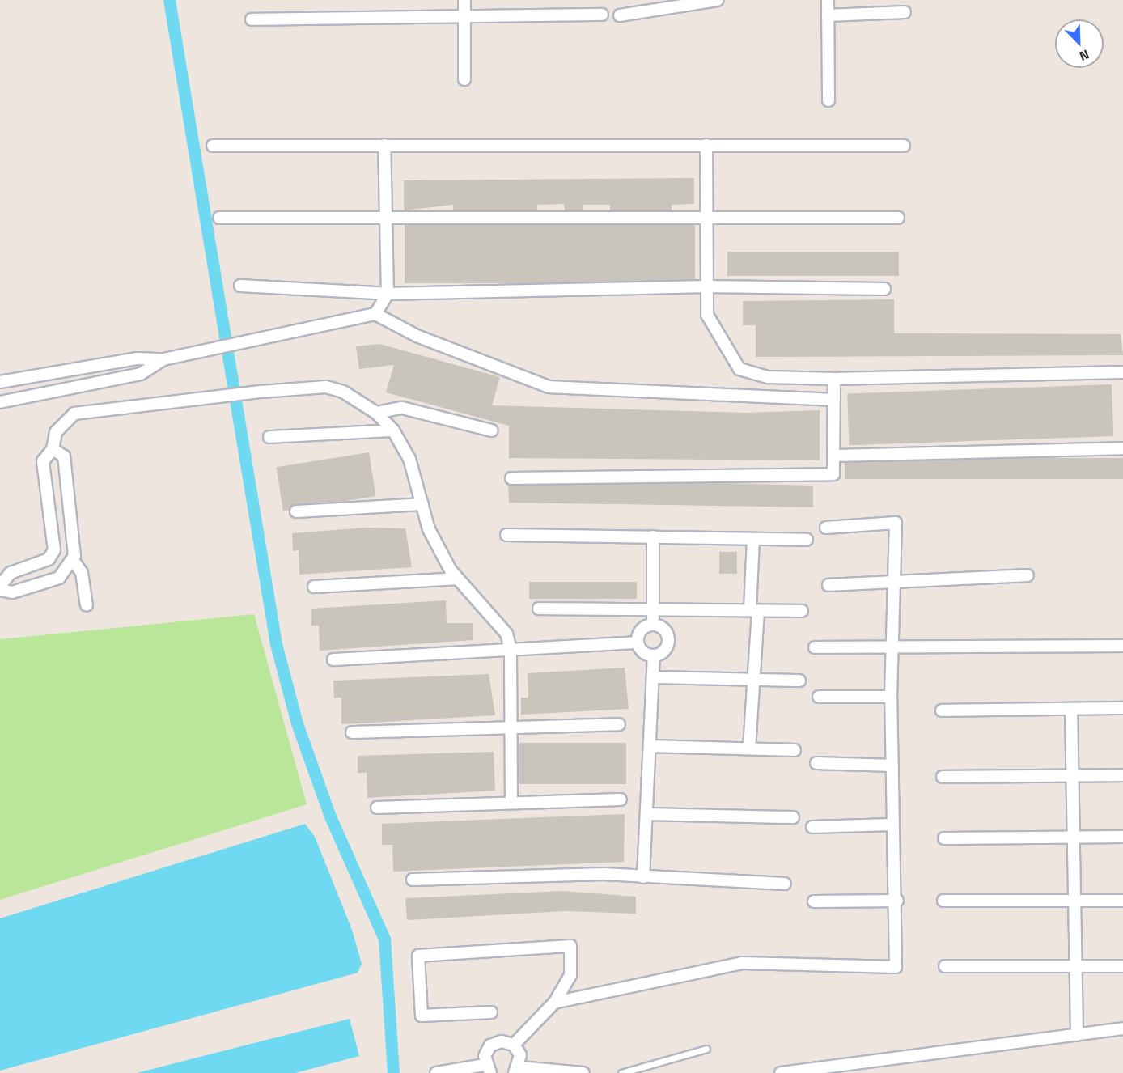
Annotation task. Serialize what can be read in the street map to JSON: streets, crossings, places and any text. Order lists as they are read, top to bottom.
{
  "north": "bottom right"
}
